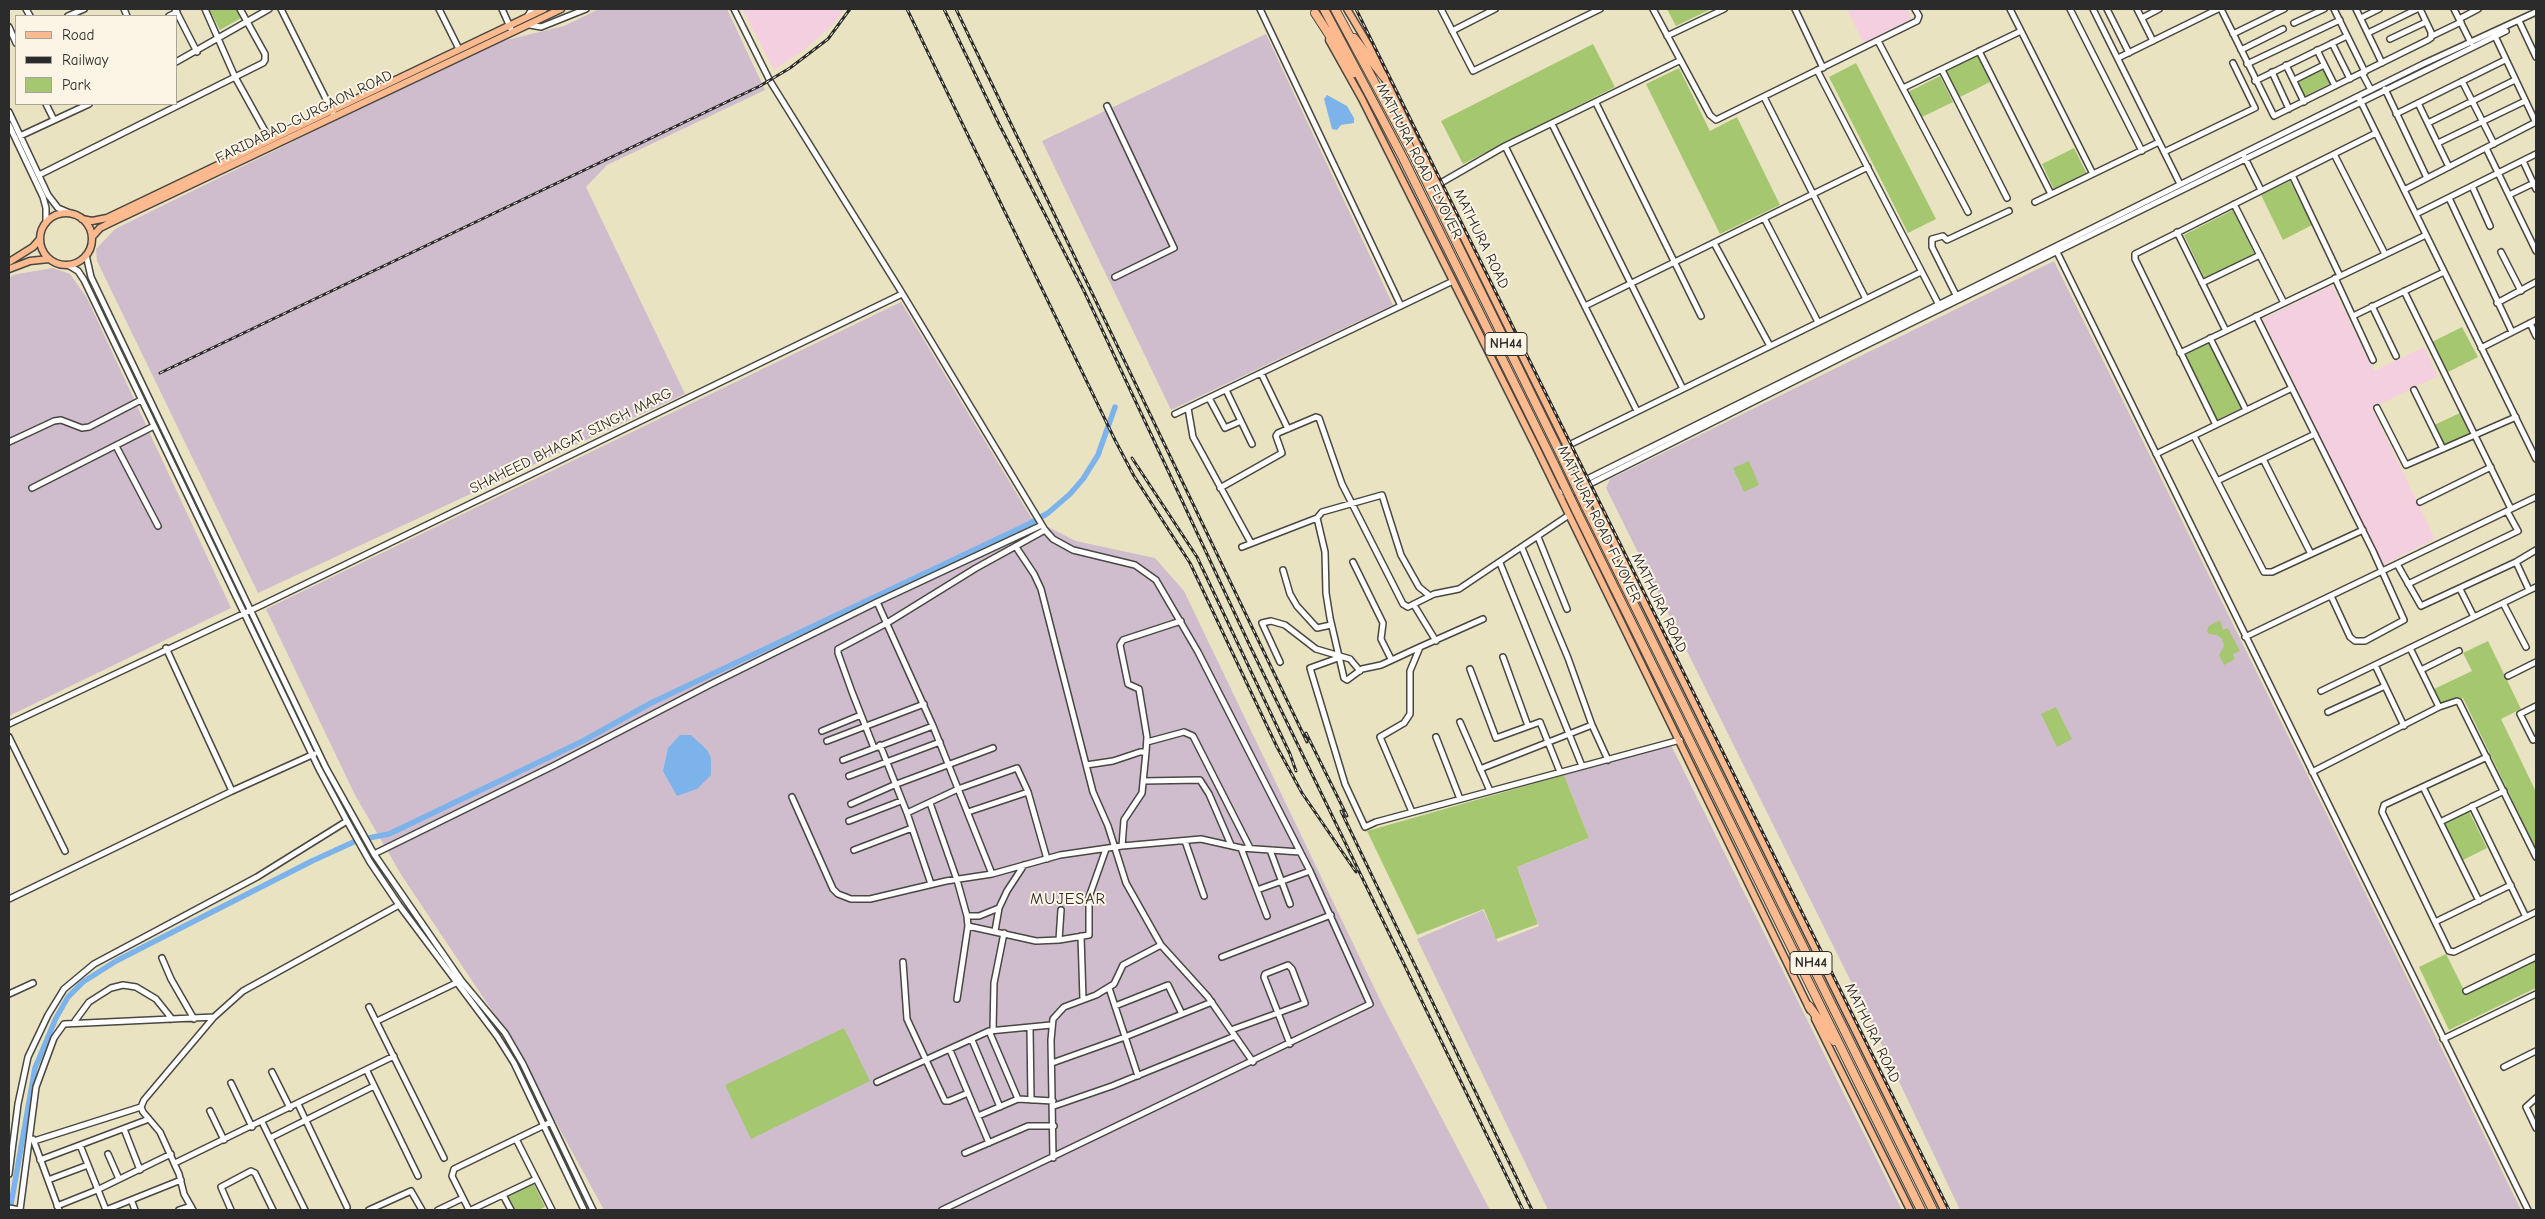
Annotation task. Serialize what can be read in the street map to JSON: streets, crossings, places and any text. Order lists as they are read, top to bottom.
{
  "streets": {
    "highway": ["MATHURA ROAD FLYOVER", "MATHURA ROAD", "NH44"],
    "main road": ["FARIDABAD-GURGAON ROAD"],
    "street": ["SHAHEED BHAGAT SINGH MARG"]
  },
  "crossings": [
    ["MATHURA ROAD FLYOVER", "MATHURA ROAD"],
    ["MATHURA ROAD FLYOVER", "NH44"],
    ["MATHURA ROAD", "NH44"]
  ],
  "districts": ["MUJESAR"],
  "legend": ["Road", "Railway", "Park"]
}
